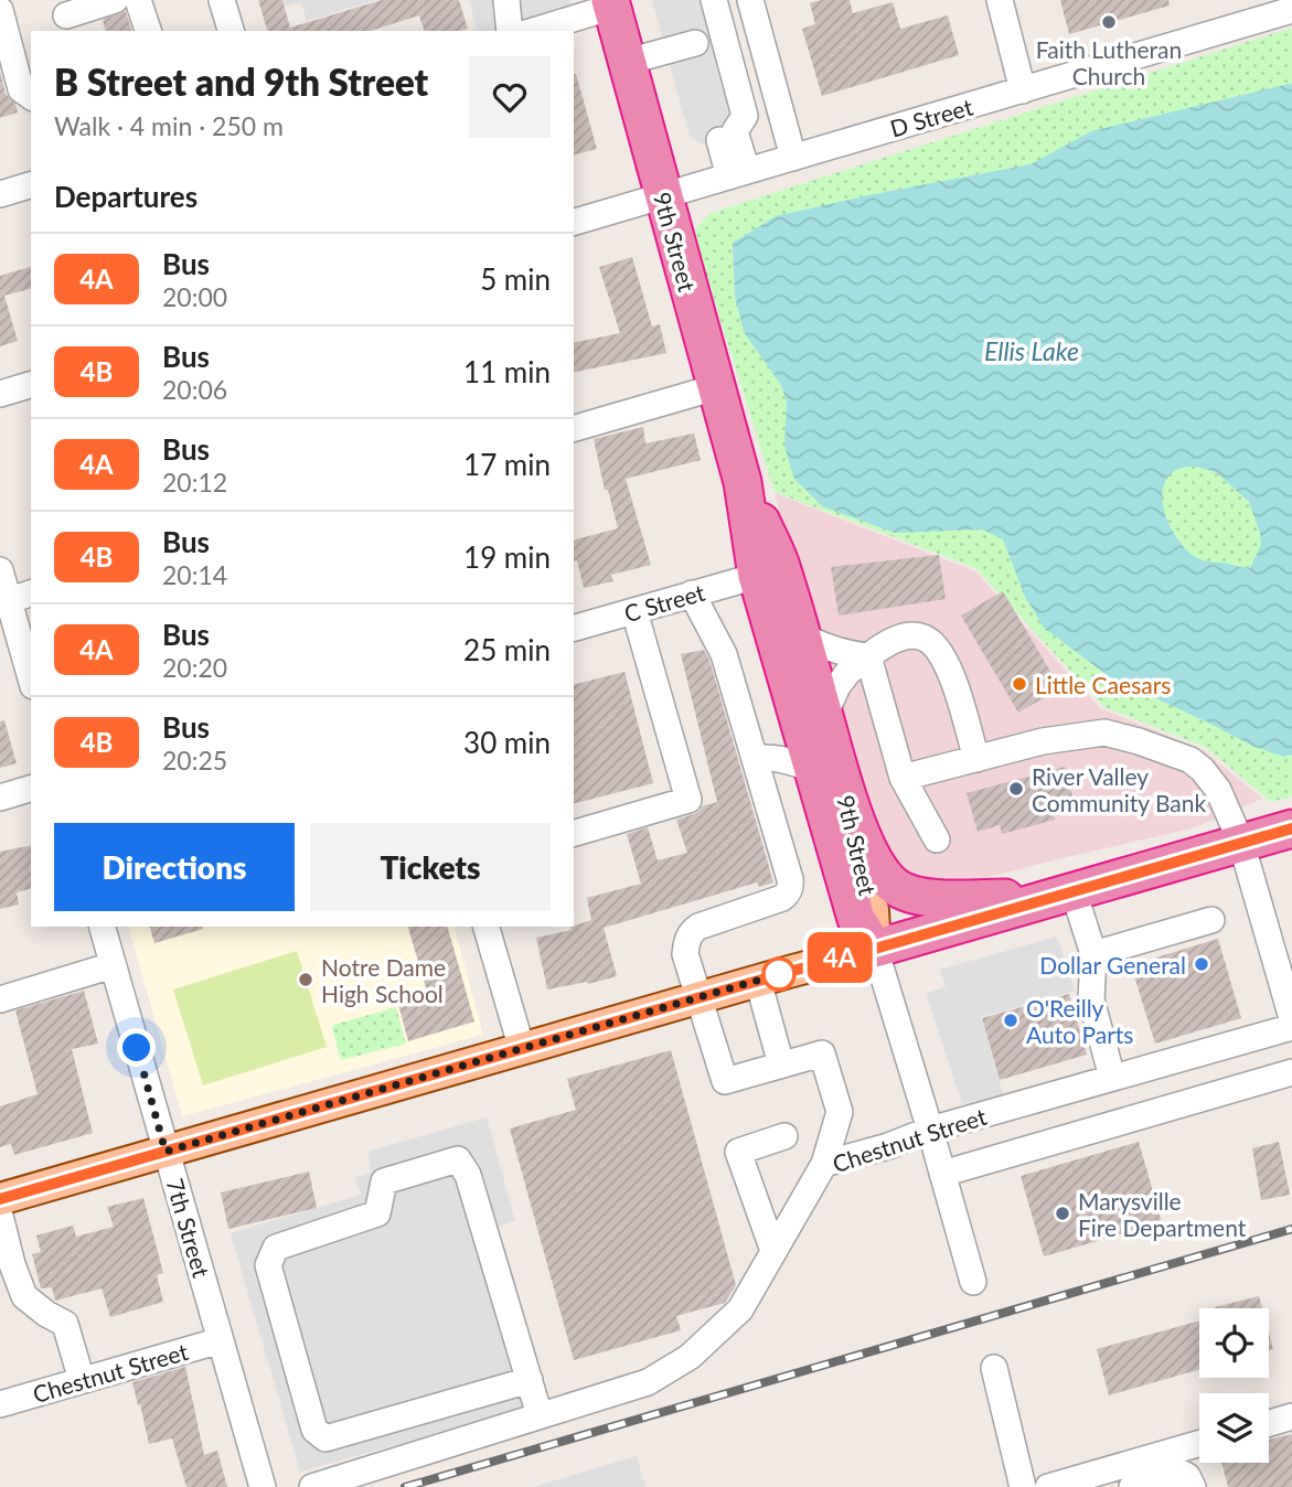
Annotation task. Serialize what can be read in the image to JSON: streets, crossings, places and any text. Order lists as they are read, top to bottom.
{
  "streets": {
    "highway": ["9th Street"],
    "street": [
      "D Street",
      "C Street",
      "Chestnut Street",
      "7th Street"
    ]
  },
  "crossings": [
    ["D Street", "9th Street"],
    ["9th Street", "C Street"],
    ["9th Street", "Chestnut Street"],
    ["Chestnut Street", "7th Street"]
  ],
  "water": ["Ellis Lake"],
  "places": [
    "Faith Lutheran Church",
    "Little Caesars",
    "River Valley Community Bank",
    "Dollar General",
    "Notre Dame High School",
    "O'Reilly Auto Parts",
    "Marysville Fire Department"
  ],
  "lines": ["bus line 4A"],
  "page": {
    "on_map": "4A",
    "heading": [
      ["B Street and 9th Street", "Walk · 4 min · 250 m"],
      "Departures"
    ],
    "list": [
      {
        "mark": "4A",
        "name": "Bus",
        "note": "20:00",
        "value": "5 min"
      },
      {
        "mark": "4B",
        "name": "Bus",
        "note": "20:06",
        "value": "11 min"
      },
      {
        "mark": "4A",
        "name": "Bus",
        "note": "20:12",
        "value": "17 min"
      },
      {
        "mark": "4B",
        "name": "Bus",
        "note": "20:14",
        "value": "19 min"
      },
      {
        "mark": "4A",
        "name": "Bus",
        "note": "20:20",
        "value": "25 min"
      },
      {
        "mark": "4B",
        "name": "Bus",
        "note": "20:25",
        "value": "30 min"
      }
    ],
    "buttons": ["Directions", "Tickets"]
  }
}
